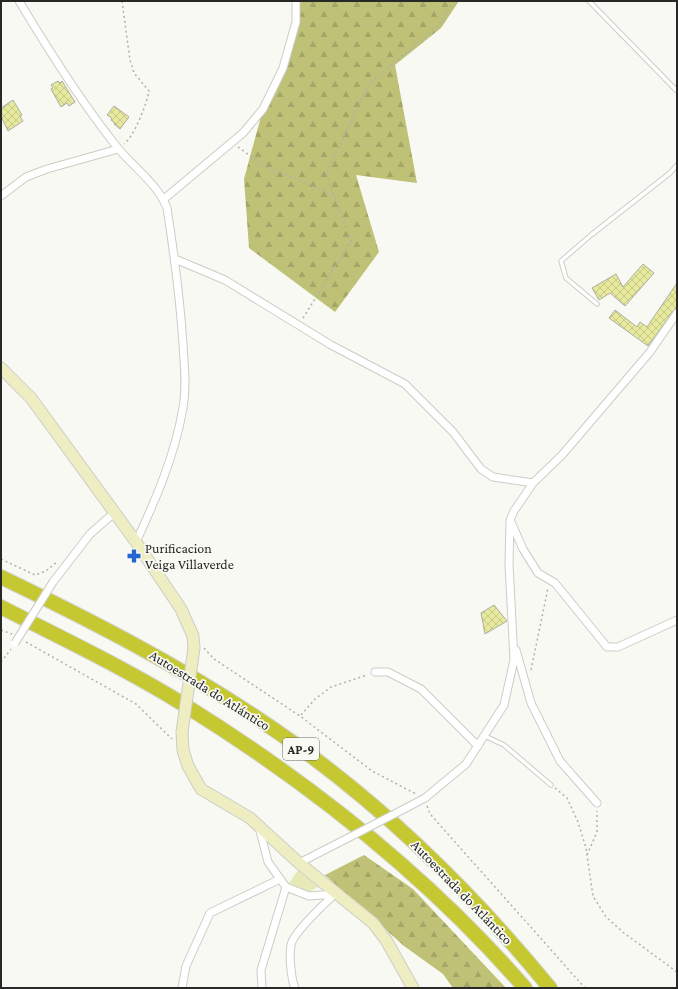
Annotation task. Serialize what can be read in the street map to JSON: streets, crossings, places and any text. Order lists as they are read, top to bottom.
{
  "streets": {
    "highway": ["Autoestrada do Atlántico", "AP-9"]
  },
  "places": {
    "pharmacy": ["Purificacion Veiga Villaverde"]
  }
}
